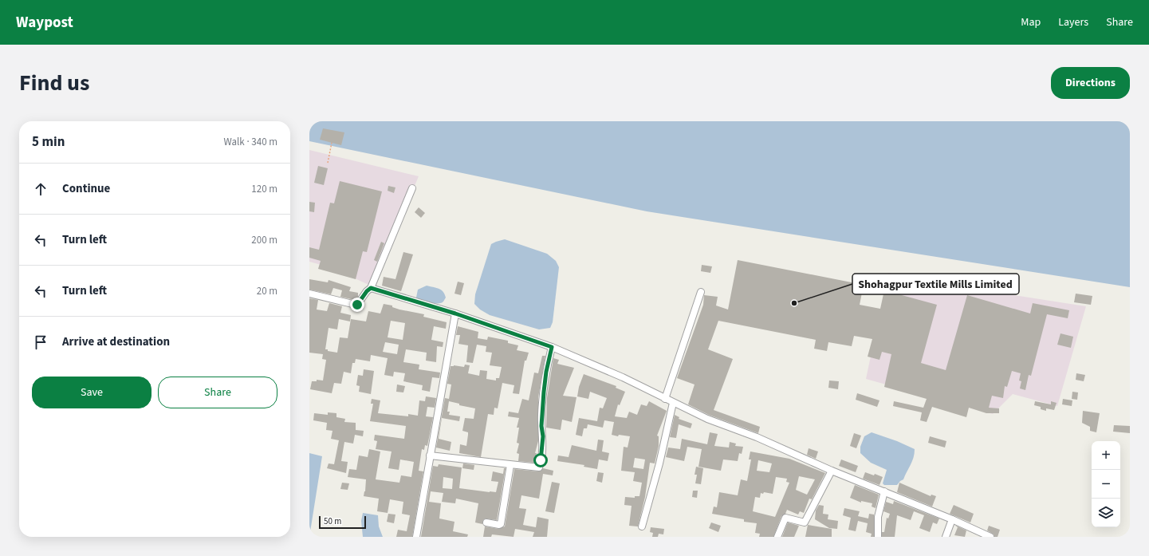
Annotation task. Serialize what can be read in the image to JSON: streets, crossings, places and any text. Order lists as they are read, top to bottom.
{
  "places": ["Shohagpur Textile Mills Limited"],
  "scale_bar": "50 m",
  "page": {
    "header": "Waypost",
    "nav": ["Map", "Layers", "Share"],
    "title": "Find us",
    "buttons": [
      "Directions",
      ["Save", "Share"]
    ],
    "heading": ["5 min", "Walk · 340 m"],
    "list": [
      ["Continue", "120 m"],
      ["Turn left", "200 m"],
      ["Turn left", "20 m"],
      "Arrive at destination"
    ],
    "map_buttons": ["+", "−"],
    "scale": "50 m"
  }
}
